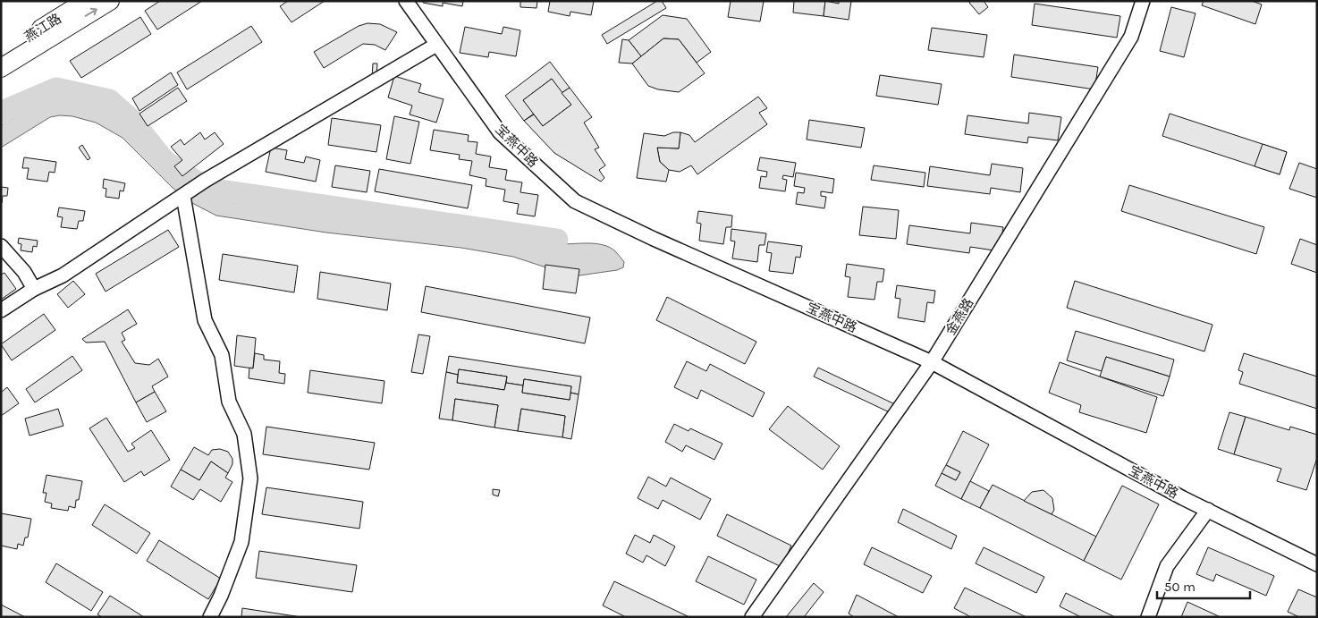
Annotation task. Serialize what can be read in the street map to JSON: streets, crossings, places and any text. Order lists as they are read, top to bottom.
{
  "streets": {
    "main road": ["燕江路"],
    "street": ["宝燕中路", "金燕路"]
  },
  "crossings": [
    ["宝燕中路", "金燕路"]
  ],
  "scale_bar": "50 m"
}
